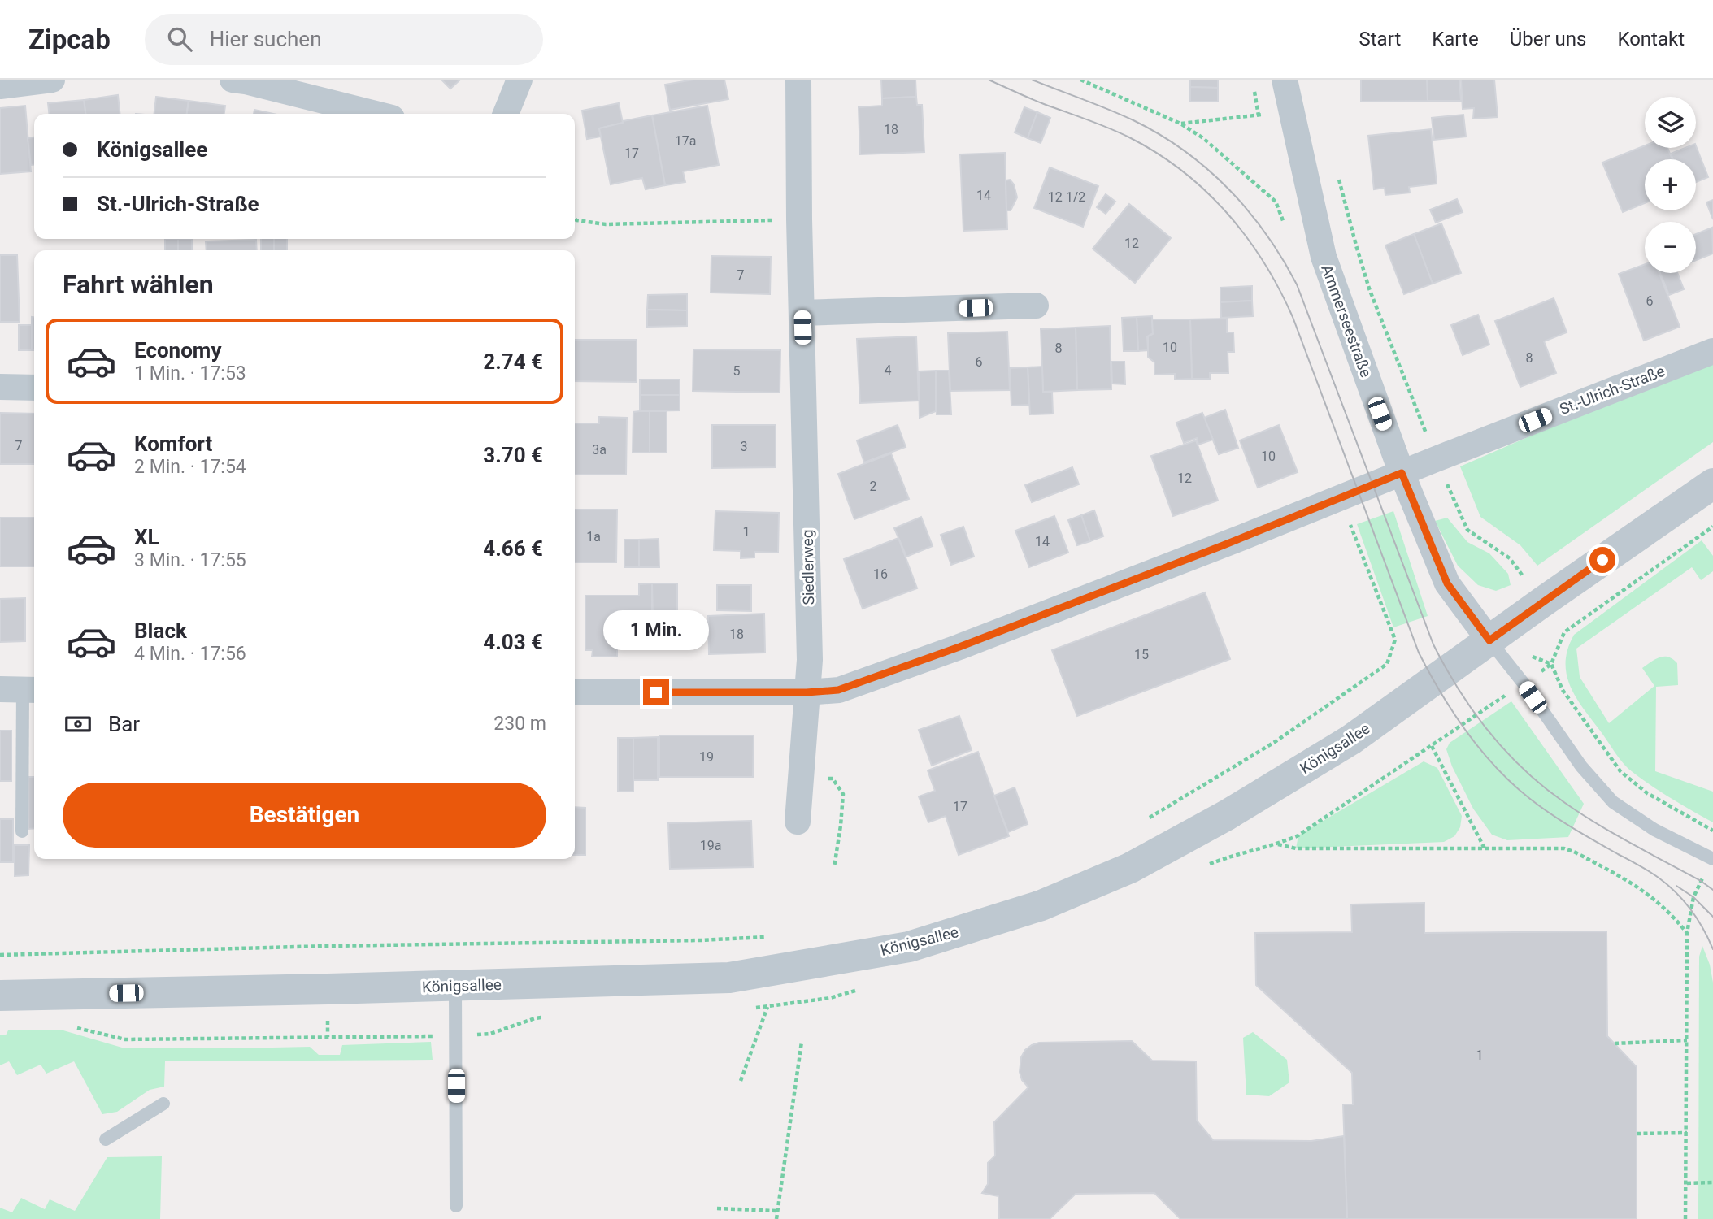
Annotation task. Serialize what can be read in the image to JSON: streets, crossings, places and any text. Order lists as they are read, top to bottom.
{
  "streets": {
    "street": [
      "Ammerseestraße",
      "St.-Ulrich-Straße",
      "Siedlerweg",
      "Königsallee"
    ]
  },
  "crossings": [
    ["Ammerseestraße", "St.-Ulrich-Straße"],
    ["Ammerseestraße", "Königsallee"],
    ["St.-Ulrich-Straße", "Siedlerweg"]
  ],
  "house_numbers": [
    "18",
    "17a",
    "17",
    "14",
    "12 1/2",
    "12",
    "7",
    "6",
    "10",
    "8",
    "8",
    "6",
    "4",
    "5",
    "7",
    "3",
    "3a",
    "10",
    "12",
    "2",
    "1",
    "1a",
    "14",
    "16",
    "18",
    "15",
    "19",
    "17",
    "19a",
    "1"
  ],
  "page": {
    "header": "Zipcab",
    "search": "Hier suchen",
    "nav": [
      "Start",
      "Karte",
      "Über uns",
      "Kontakt"
    ],
    "map_buttons": ["+", "−"],
    "banner": ["Königsallee", "St.-Ulrich-Straße"],
    "heading": "Fahrt wählen",
    "list": [
      {
        "name": "Economy",
        "note": "1 Min. · 17:53",
        "value": "2.74 €"
      },
      {
        "name": "Komfort",
        "note": "2 Min. · 17:54",
        "value": "3.70 €"
      },
      {
        "name": "XL",
        "note": "3 Min. · 17:55",
        "value": "4.66 €"
      },
      {
        "name": "Black",
        "note": "4 Min. · 17:56",
        "value": "4.03 €"
      }
    ],
    "bubble": "1 Min.",
    "pay": ["Bar", "230 m"],
    "buttons": "Bestätigen"
  }
}
